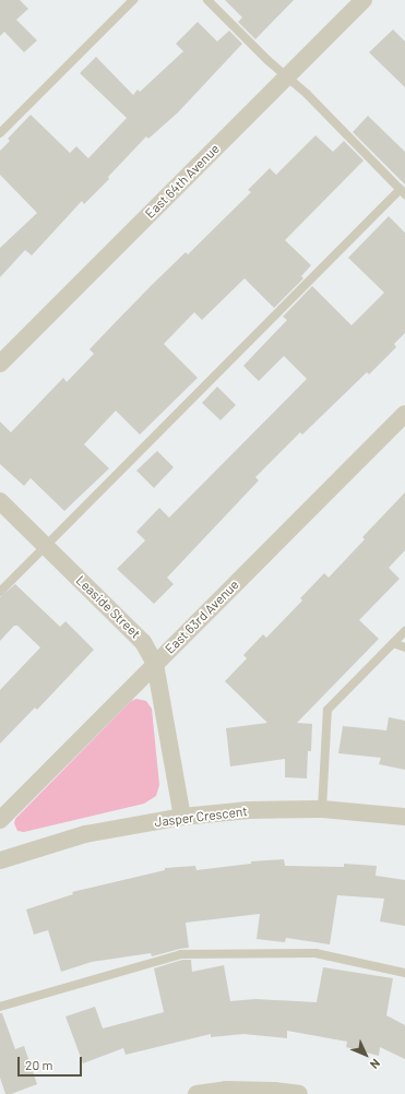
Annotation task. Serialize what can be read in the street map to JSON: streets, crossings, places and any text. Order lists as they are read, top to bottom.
{
  "streets": {
    "street": [
      "East 64th Avenue",
      "Leaside Street",
      "East 63rd Avenue",
      "Jasper Crescent"
    ]
  },
  "crossings": [
    ["Leaside Street", "East 63rd Avenue"],
    ["Leaside Street", "Jasper Crescent"]
  ],
  "scale_bar": "20 m",
  "north": "bottom right"
}
